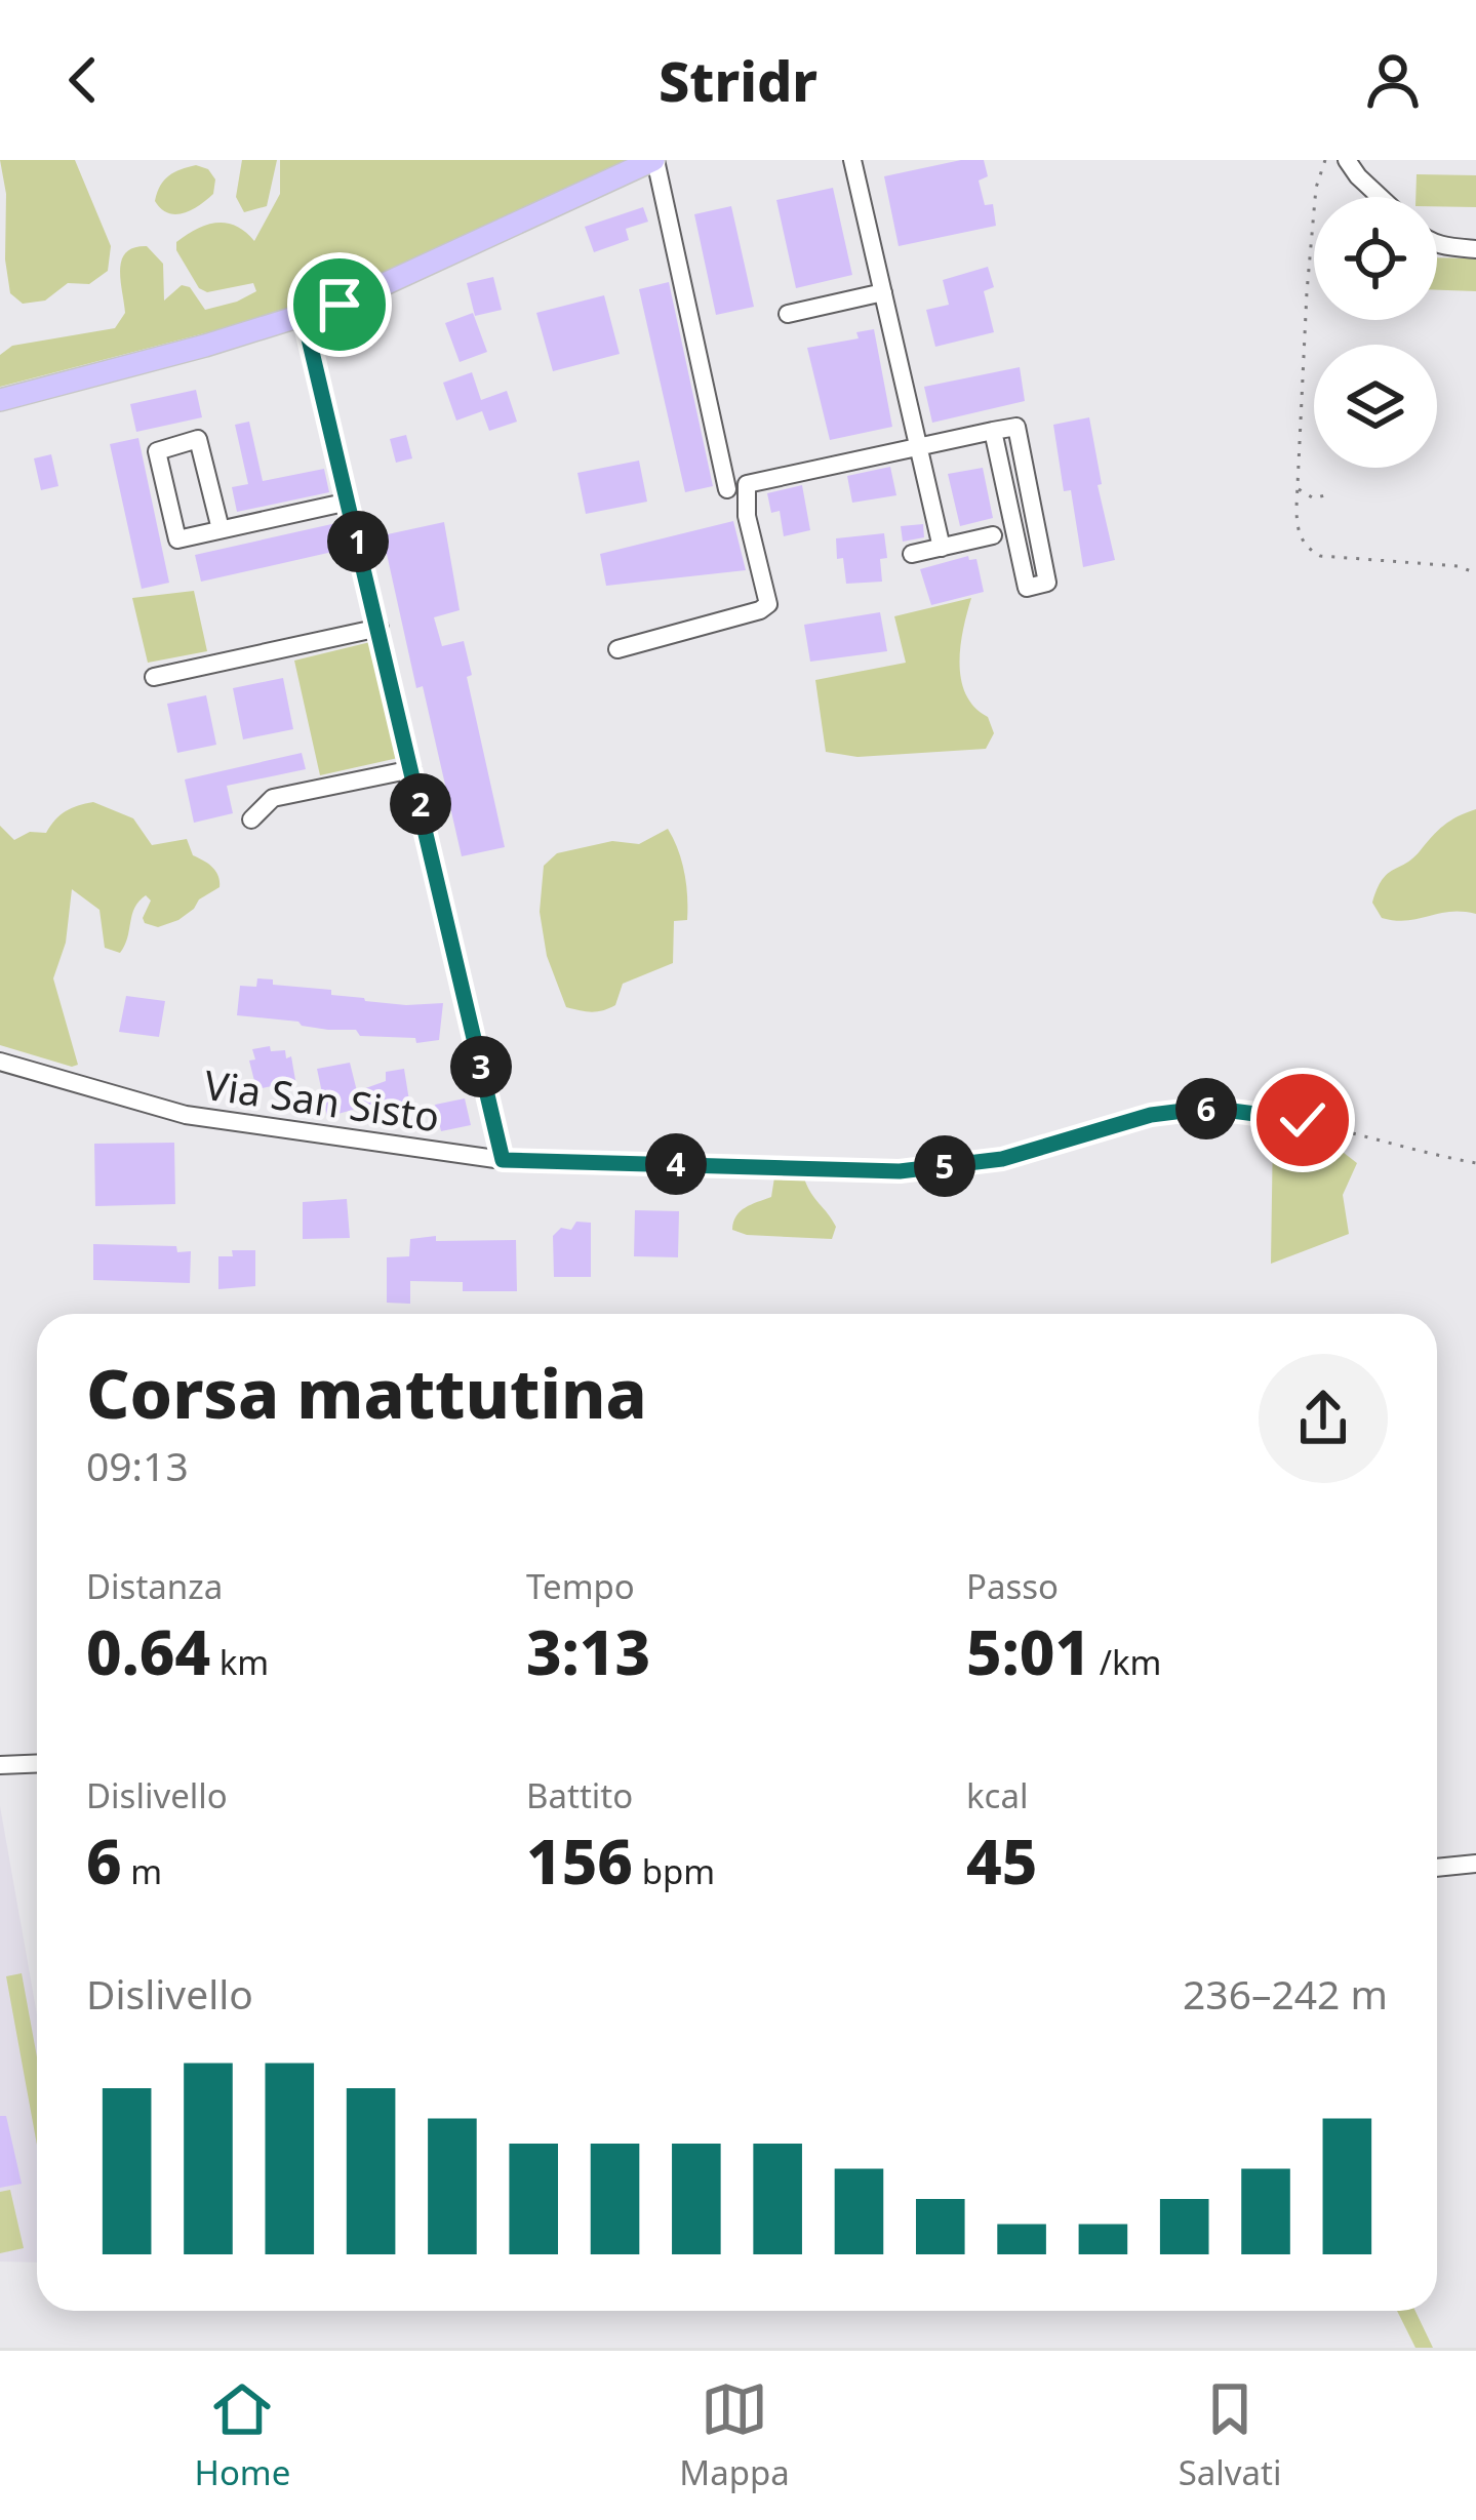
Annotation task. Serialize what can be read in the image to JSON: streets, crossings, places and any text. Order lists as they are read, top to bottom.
{
  "streets": {
    "street": ["Via San Sisto"]
  },
  "page": {
    "header": "Stridr",
    "pins": [
      "1",
      "2",
      "3",
      "6",
      "4",
      "5"
    ],
    "heading": ["Corsa mattutina", "09:13"],
    "stats": [
      ["Distanza", "0.64 km"],
      ["Tempo", "3:13"],
      ["Passo", "5:01 /km"],
      ["Dislivello", "6 m"],
      ["Battito", "156 bpm"],
      ["kcal", "45"]
    ],
    "chart": ["Dislivello", "236–242 m"],
    "tabs": ["Home", "Mappa", "Salvati"]
  }
}
